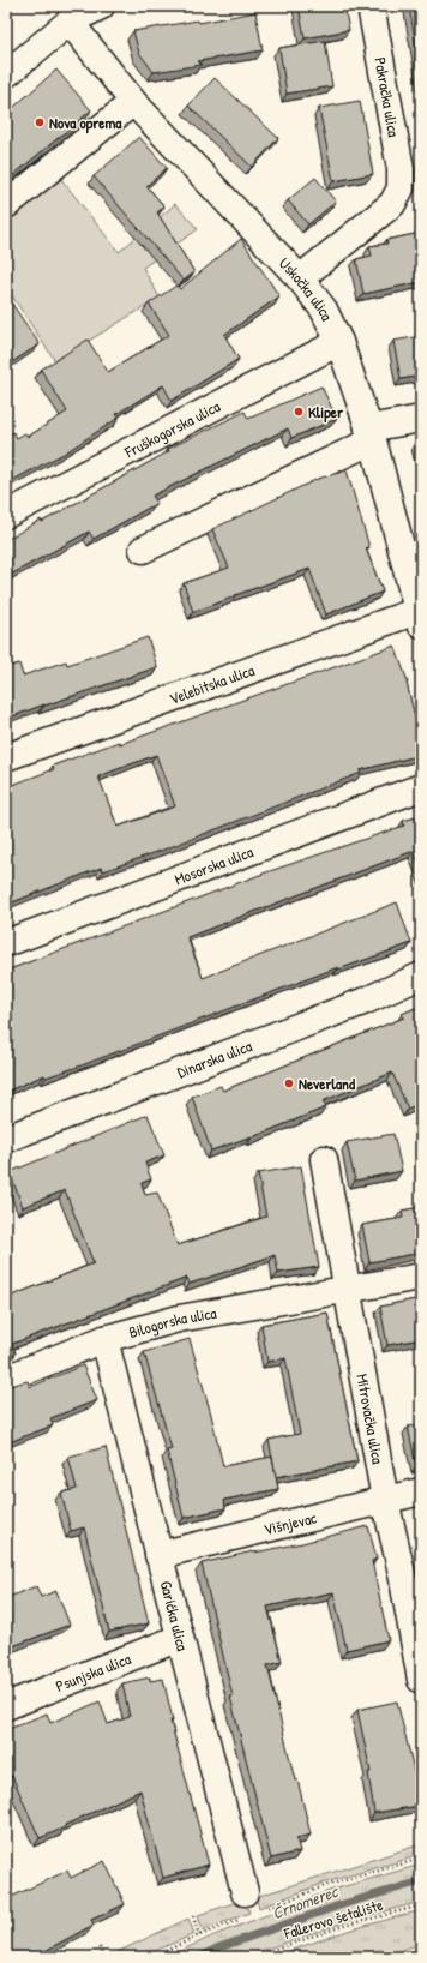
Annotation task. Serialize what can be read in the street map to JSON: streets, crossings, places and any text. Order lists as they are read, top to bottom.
{
  "streets": {
    "street": [
      "Pakračka ulica",
      "Uskočka ulica",
      "Fruškogorska ulica",
      "Velebitska ulica",
      "Mosorska ulica",
      "Dinarska ulica",
      "Bilogorska ulica",
      "Mitrovačka ulica",
      "Višnjevac",
      "Garićka ulica",
      "Psunjska ulica"
    ],
    "path": ["Fallerovo šetalište"]
  },
  "crossings": [
    ["Uskočka ulica", "Fruškogorska ulica"],
    ["Uskočka ulica", "Velebitska ulica"],
    ["Bilogorska ulica", "Mitrovačka ulica"],
    ["Bilogorska ulica", "Garićka ulica"],
    ["Mitrovačka ulica", "Višnjevac"],
    ["Višnjevac", "Garićka ulica"],
    ["Garićka ulica", "Psunjska ulica"],
    ["Garićka ulica", "Fallerovo šetalište"]
  ],
  "water": ["Črnomerec"],
  "places": ["Nova oprema", "Kliper", "Neverland"]
}
